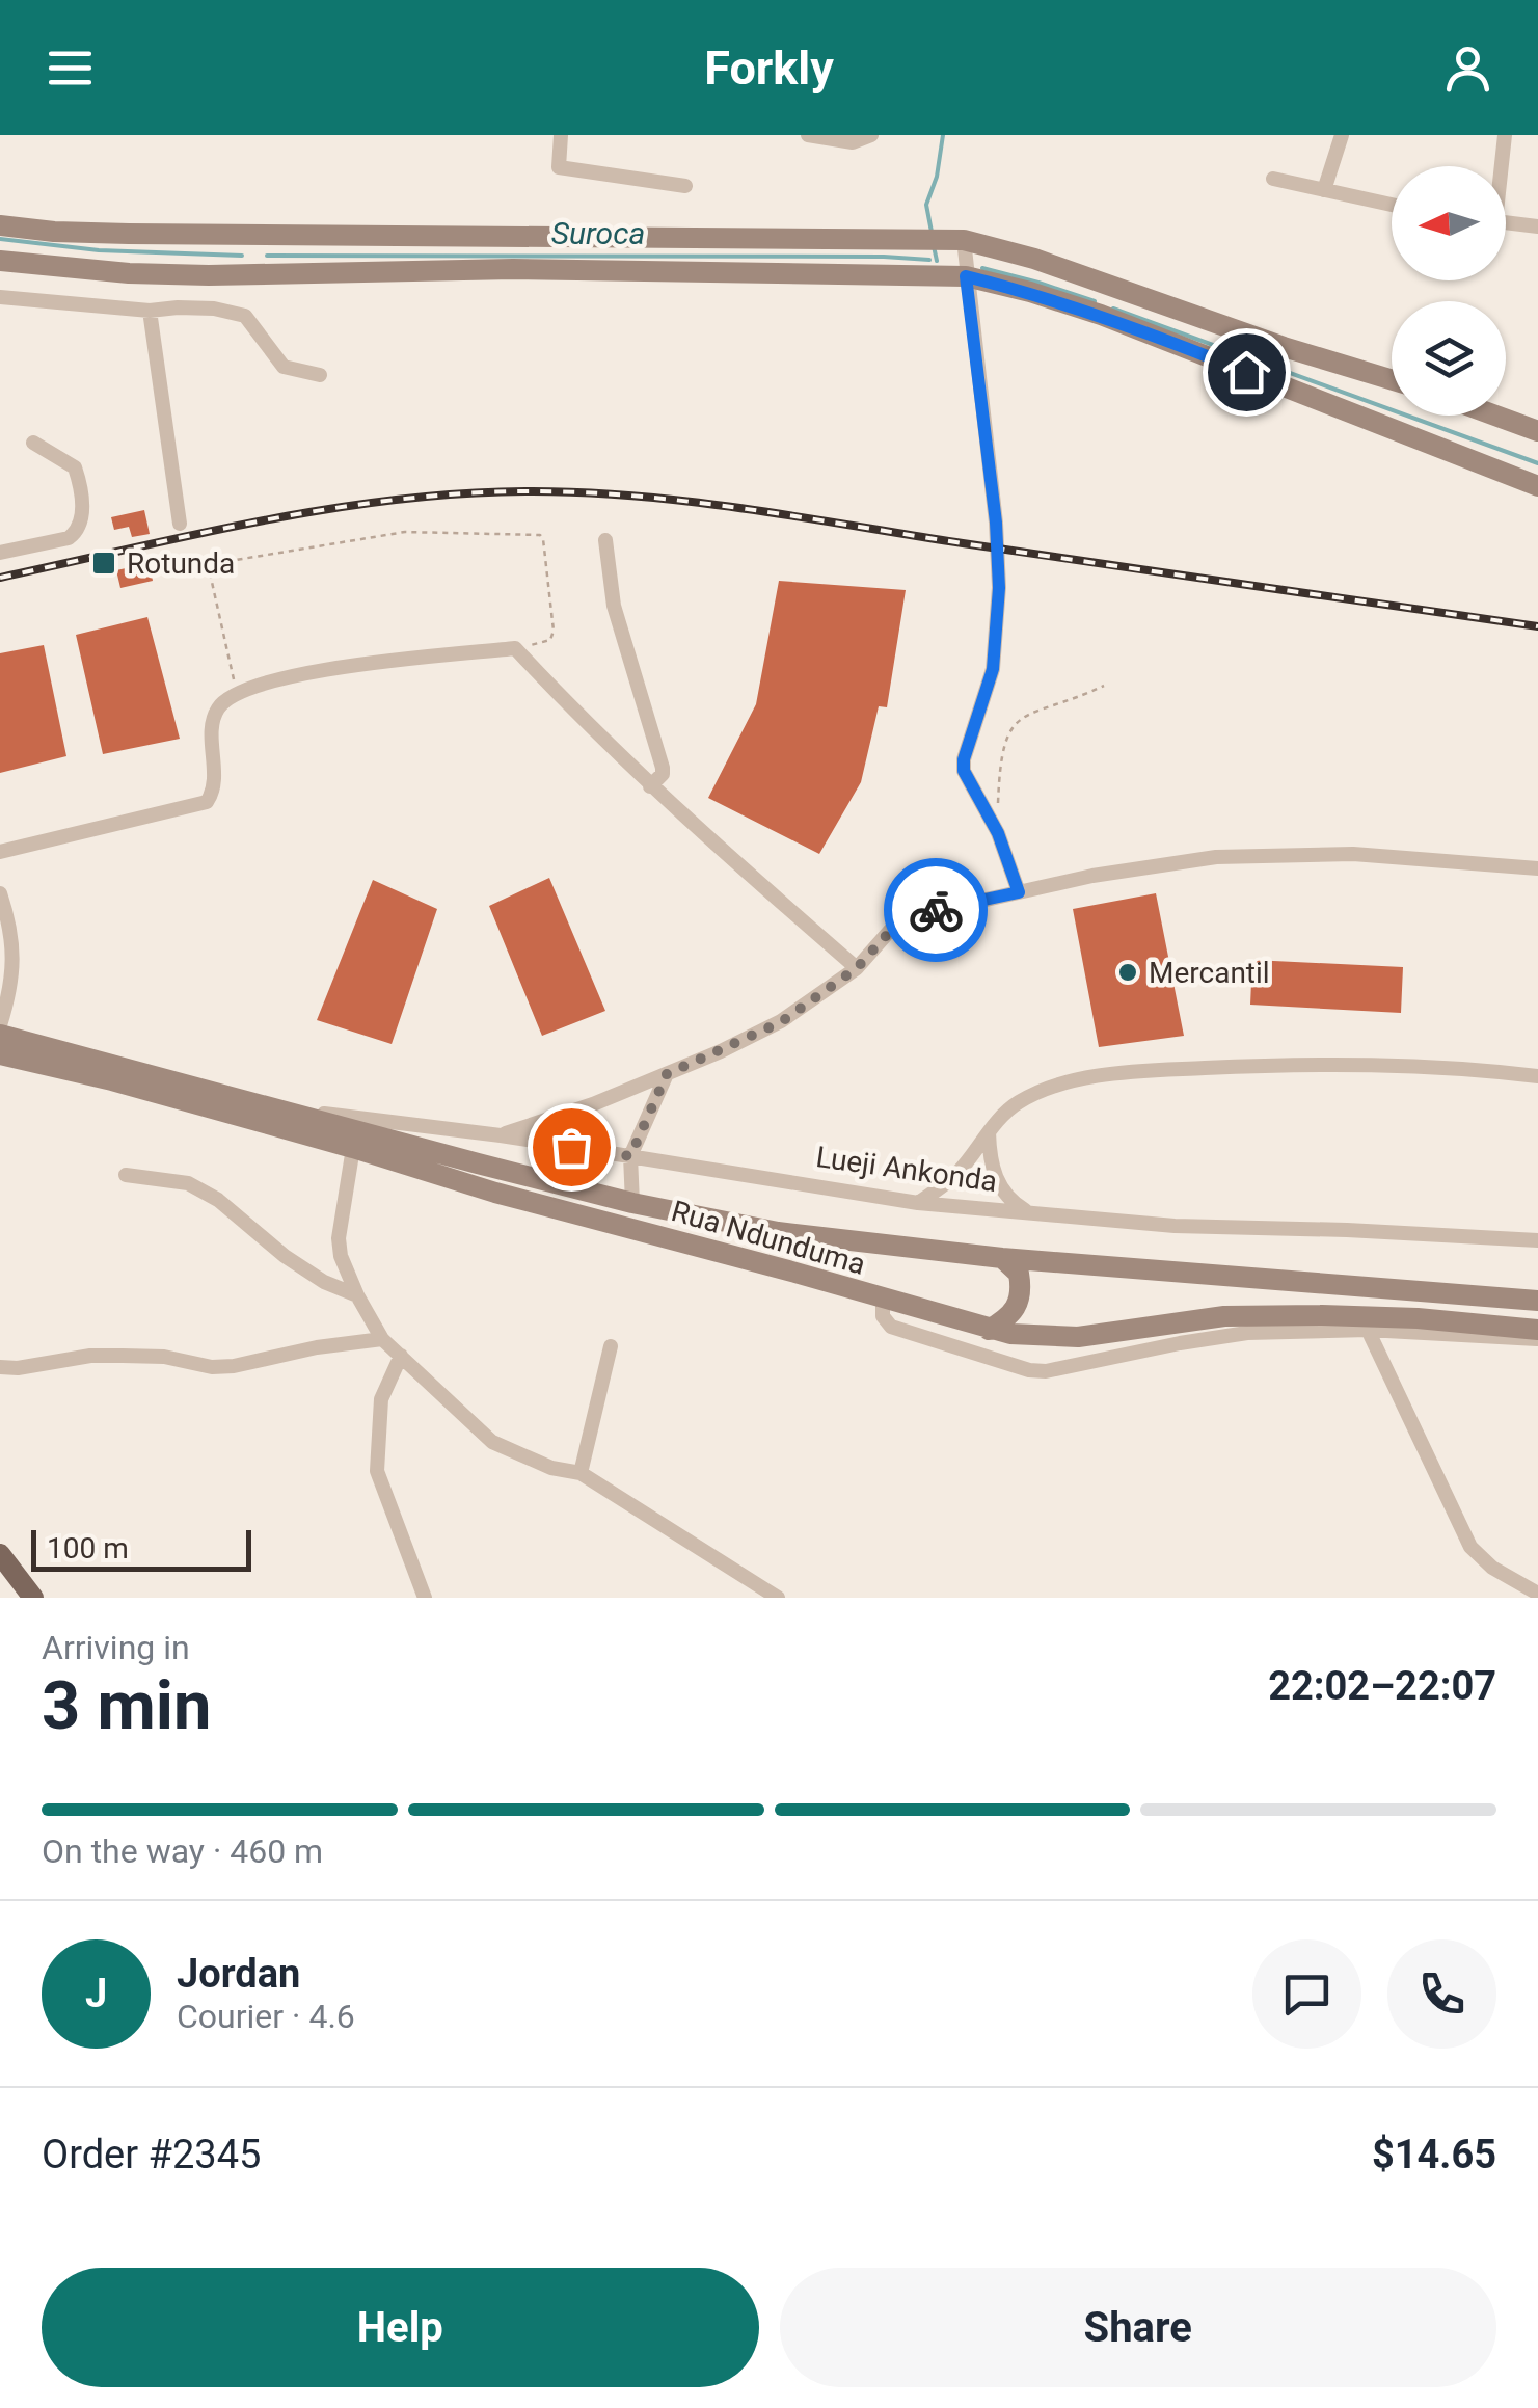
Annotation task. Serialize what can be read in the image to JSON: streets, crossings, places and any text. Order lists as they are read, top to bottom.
{
  "streets": {
    "main road": ["Rua Ndunduma"],
    "street": ["Lueji Ankonda"]
  },
  "crossings": [
    ["Lueji Ankonda", "Rua Ndunduma"]
  ],
  "water": ["Suroca"],
  "places": {
    "transit": ["Rotunda"],
    "other": ["Mercantil"]
  },
  "scale_bar": "100 m",
  "north": "left",
  "page": {
    "header": "Forkly",
    "scale": "100 m",
    "heading": ["3 min", "Arriving in", "22:02–22:07"],
    "panel": [
      "Jordan",
      "Courier · 4.6",
      "Order #2345",
      "$14.65"
    ],
    "bar": "On the way · 460 m",
    "round": "J",
    "buttons": ["Help", "Share"]
  }
}
